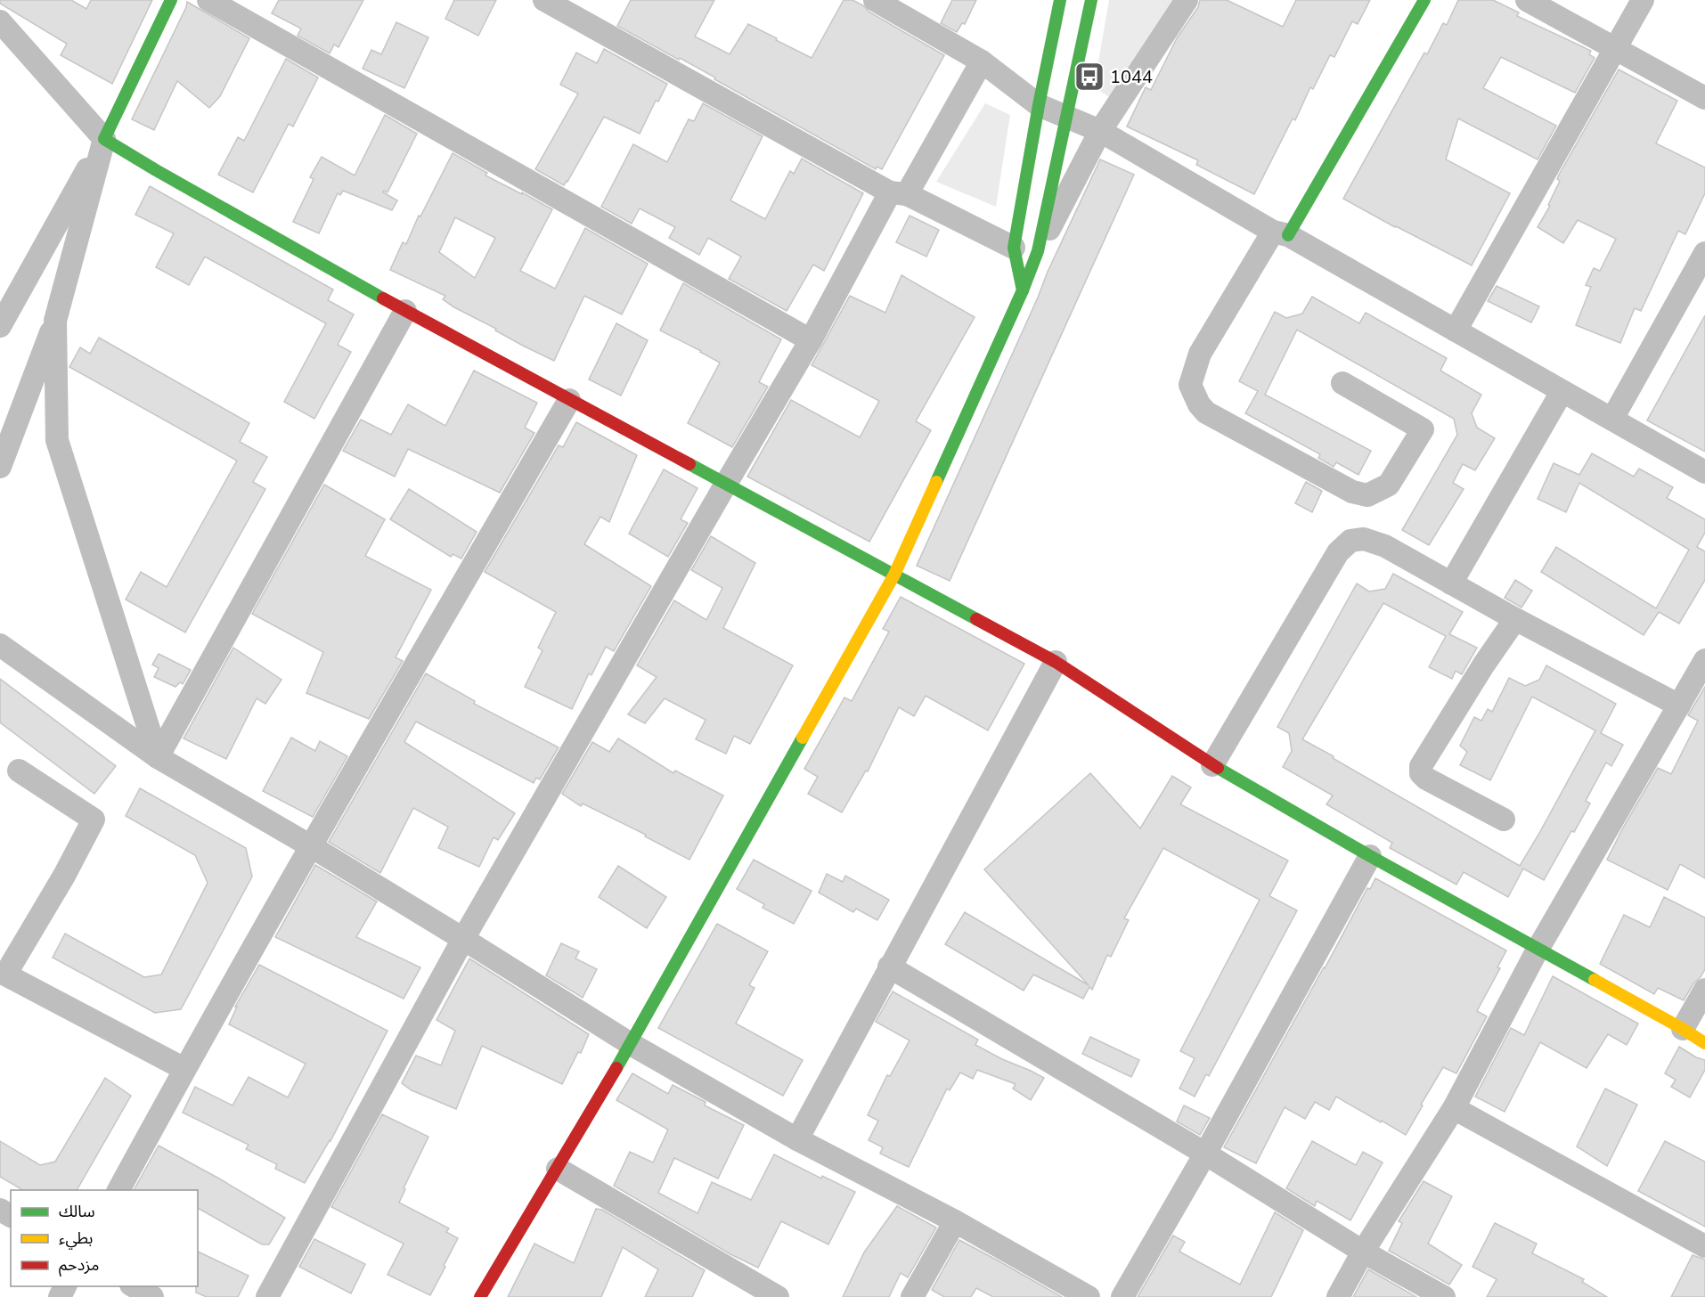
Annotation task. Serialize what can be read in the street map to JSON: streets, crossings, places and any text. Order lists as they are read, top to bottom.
{
  "places": {
    "bus stop": ["1044"]
  },
  "legend": ["سالك", "بطيء", "مزدحم"]
}
